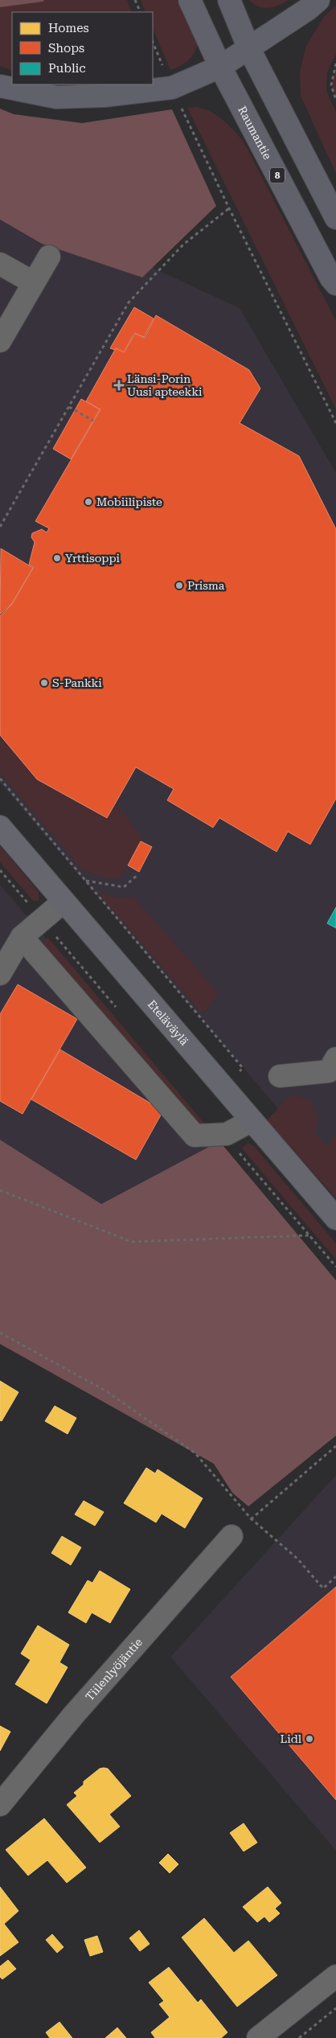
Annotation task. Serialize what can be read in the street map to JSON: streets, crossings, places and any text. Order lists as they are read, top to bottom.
{
  "streets": {
    "highway": ["Raumantie", "8"],
    "main road": ["Eteläväylä"],
    "street": ["Tiilenlyöjäntie"]
  },
  "places": {
    "health": ["Länsi-Porin Uusi apteekki"],
    "other": [
      "Mobiilipiste",
      "Yrttisoppi",
      "Prisma",
      "S-Pankki",
      "Lidl"
    ]
  },
  "legend": ["Homes", "Shops", "Public"]
}
